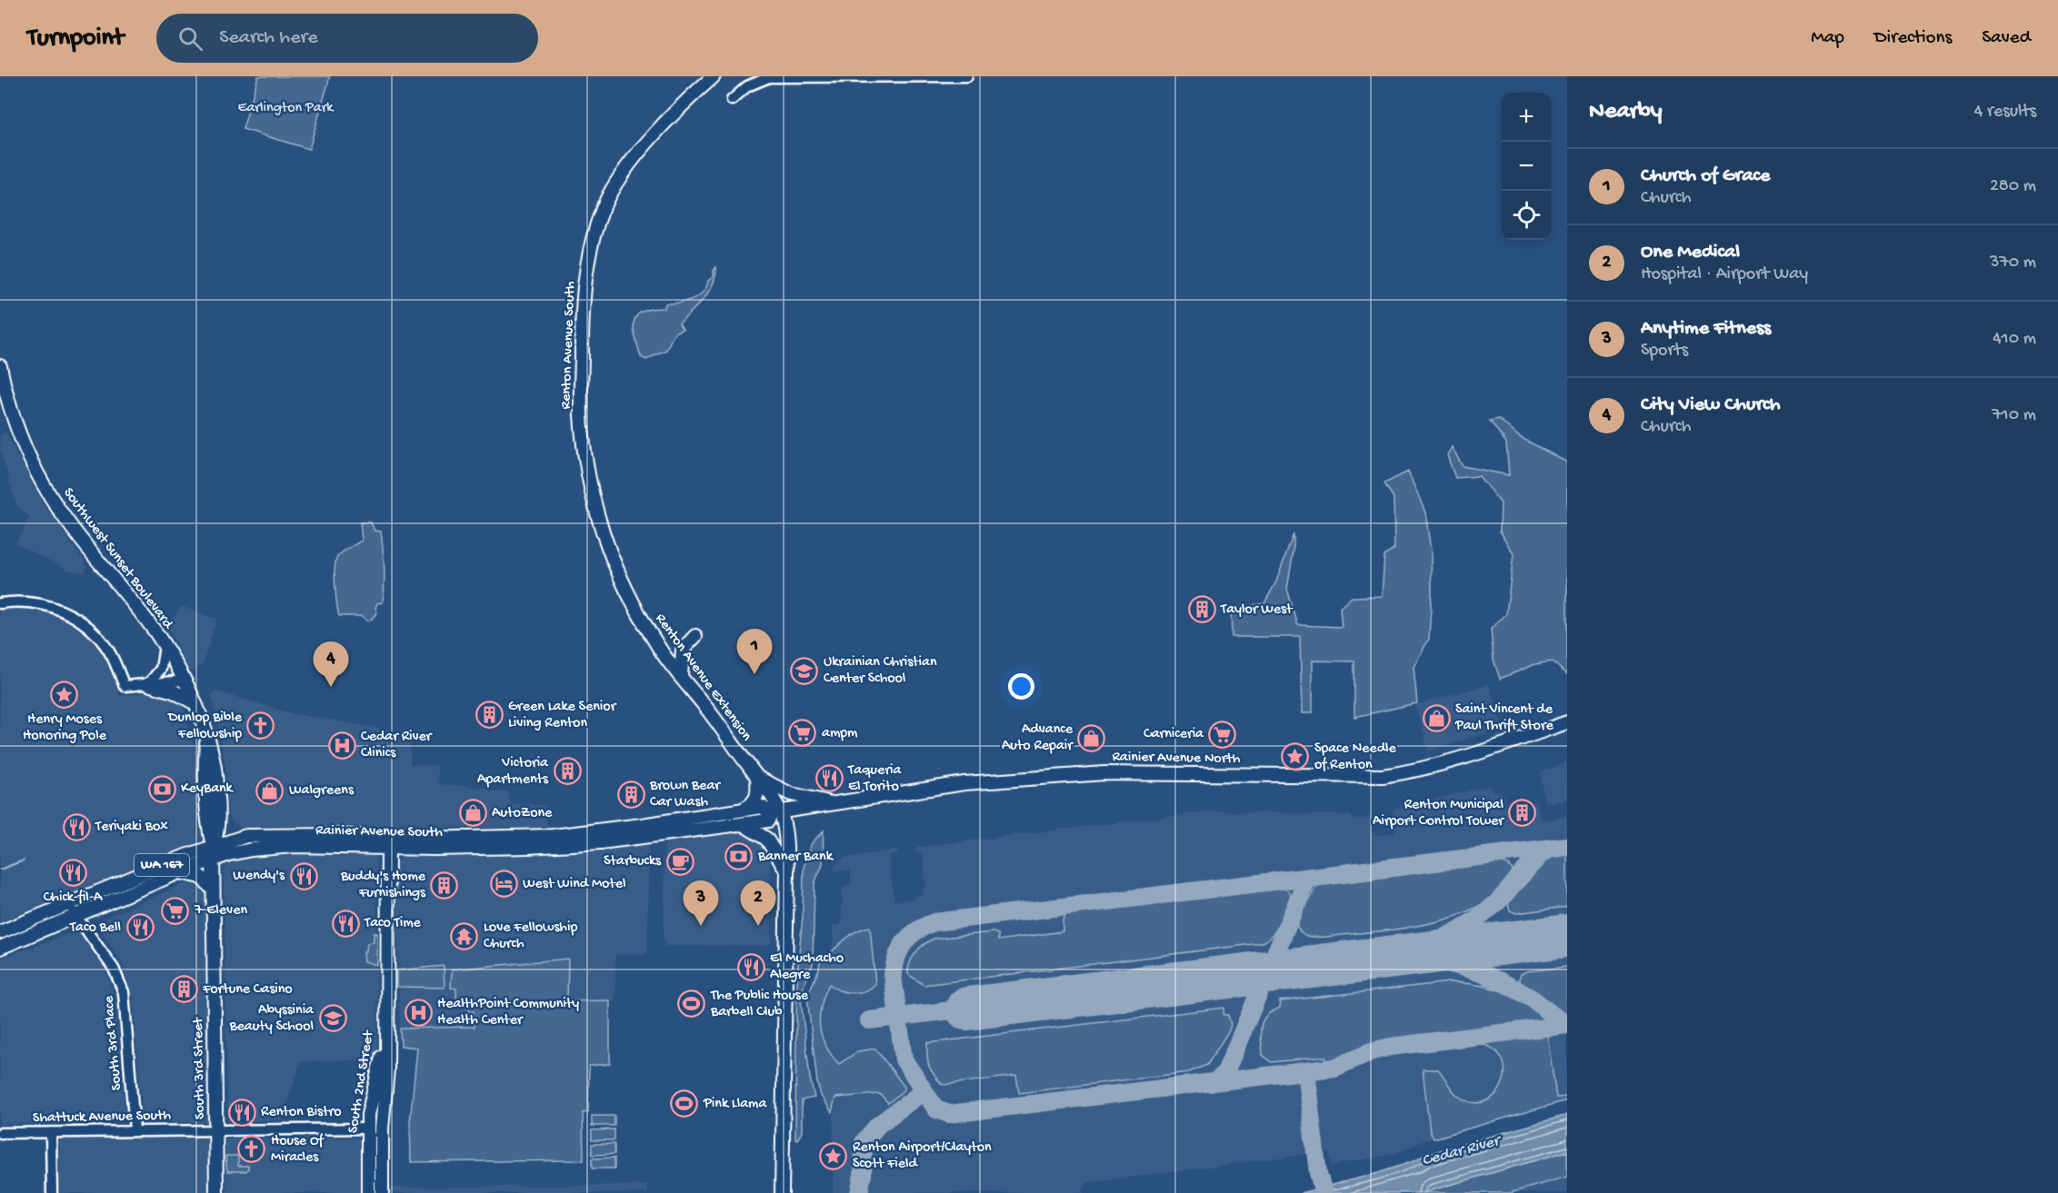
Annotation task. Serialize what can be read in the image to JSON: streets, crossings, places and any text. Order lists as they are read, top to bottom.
{
  "streets": {
    "main road": [
      "Renton Avenue South",
      "Southwest Sunset Boulevard",
      "Renton Avenue Extension",
      "Rainier Avenue North",
      "Rainier Avenue South",
      "WA 167",
      "South 3rd Street",
      "South 2nd Street"
    ],
    "street": ["South 3rd Place", "Shattuck Avenue South"]
  },
  "crossings": [
    ["Renton Avenue South", "Renton Avenue Extension"],
    ["Southwest Sunset Boulevard", "Rainier Avenue South"],
    ["Southwest Sunset Boulevard", "South 3rd Street"],
    ["Renton Avenue Extension", "Rainier Avenue North"],
    ["Renton Avenue Extension", "Rainier Avenue South"],
    ["Rainier Avenue North", "Rainier Avenue South"],
    ["Rainier Avenue South", "South 3rd Place"],
    ["Rainier Avenue South", "South 3rd Street"],
    ["Rainier Avenue South", "South 2nd Street"],
    ["South 3rd Place", "Shattuck Avenue South"],
    ["South 3rd Street", "Shattuck Avenue South"],
    ["South 2nd Street", "Shattuck Avenue South"]
  ],
  "water": ["Cedar River"],
  "parks": ["Earlington Park"],
  "places": {
    "building": [
      "Taylor West",
      "Green Lake Senior Living Renton",
      "Victoria Apartments",
      "Brown Bear Car Wash",
      "Renton Municipal Airport Control Tower",
      "Buddy's Home Furnishings",
      "Fortune Casino"
    ],
    "school or university": ["Ukrainian Christian Center School", "Abyssinia Beauty School"],
    "place": ["Henry Moses Honoring Pole", "Space Needle of Renton", "Renton Airport/Clayton Scott Field"],
    "shop": [
      "Saint Vincent de Paul Thrift Store",
      "Advance Auto Repair",
      "Walgreens",
      "AutoZone"
    ],
    "church": ["Dunlop Bible Fellowship", "House Of Miracles"],
    "supermarket": ["ampm", "Carniceria", "7-Eleven"],
    "hospital": ["Cedar River Clinics", "HealthPoint Community Health Center"],
    "restaurant": [
      "Taqueria El Torito",
      "Teriyaki Box",
      "Chick-fil-A",
      "Wendy's",
      "Taco Time",
      "Taco Bell",
      "El Muchacho Alegre",
      "Renton Bistro"
    ],
    "bank": ["KeyBank", "Banner Bank"],
    "cafe": ["Starbucks"],
    "hotel": ["West Wind Motel"],
    "temple": ["Love Fellowship Church"],
    "sports": ["The Public House Barbell Club", "Pink Llama"]
  },
  "page": {
    "header": "Turnpoint",
    "search": "Search here",
    "nav": ["Map", "Directions", "Saved"],
    "heading": ["Nearby", "4 results"],
    "map_buttons": ["+", "−"],
    "list": [
      {
        "mark": "1",
        "name": "Church of Grace",
        "note": "Church",
        "value": "280 m"
      },
      {
        "mark": "2",
        "name": "One Medical",
        "note": "Hospital · Airport Way",
        "value": "370 m"
      },
      {
        "mark": "3",
        "name": "Anytime Fitness",
        "note": "Sports",
        "value": "410 m"
      },
      {
        "mark": "4",
        "name": "City View Church",
        "note": "Church",
        "value": "710 m"
      }
    ],
    "pins": [
      "1",
      "4",
      "2",
      "3"
    ]
  }
}
